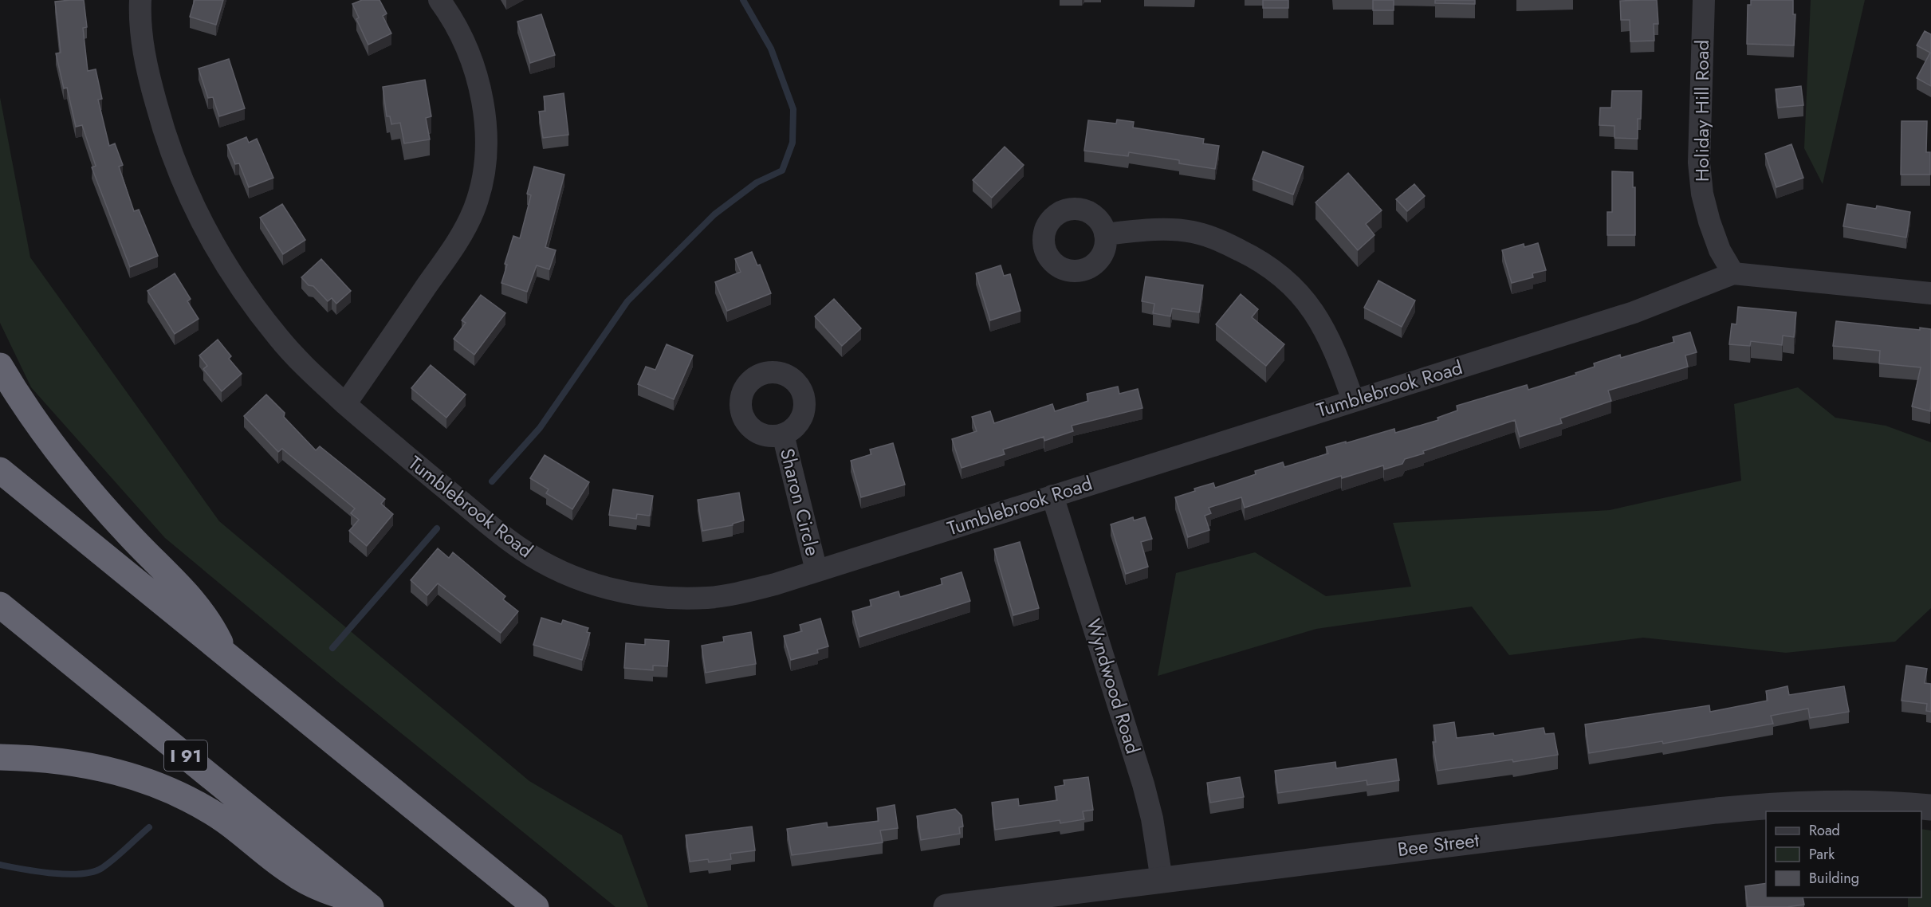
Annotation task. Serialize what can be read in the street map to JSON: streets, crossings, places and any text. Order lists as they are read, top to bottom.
{
  "streets": {
    "highway": ["I 91"],
    "street": [
      "Holiday Hill Road",
      "Tumblebrook Road",
      "Sharon Circle",
      "Wyndwood Road",
      "Bee Street"
    ]
  },
  "crossings": [
    ["Holiday Hill Road", "Tumblebrook Road"],
    ["Tumblebrook Road", "Sharon Circle"],
    ["Tumblebrook Road", "Wyndwood Road"],
    ["Wyndwood Road", "Bee Street"]
  ],
  "legend": ["Road", "Park", "Building"]
}
